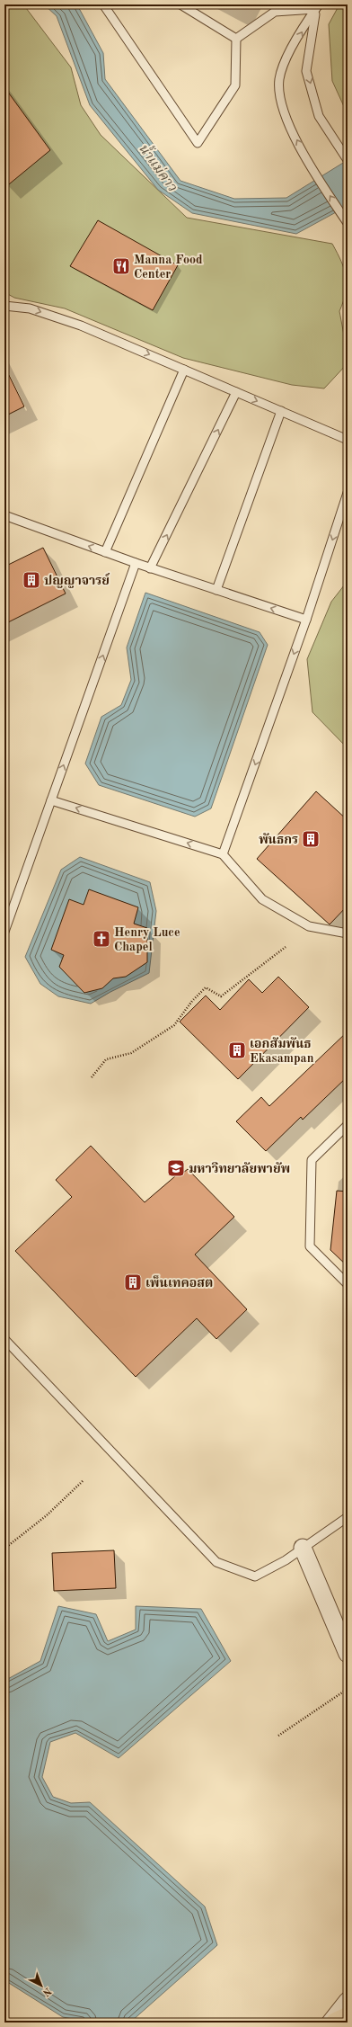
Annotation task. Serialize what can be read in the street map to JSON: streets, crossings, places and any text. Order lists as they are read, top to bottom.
{
  "water": ["น้ำแม่คาว"],
  "places": {
    "restaurant": ["Manna Food Center"],
    "building": [
      "ปญญาจารย์",
      "พันธกร",
      "เอกสัมพันธ Ekasampan",
      "เพ็นเทคอสต"
    ],
    "church": ["Henry Luce Chapel"],
    "school or university": ["มหาวิทยาลัยพายัพ"]
  },
  "north": "bottom right"
}
